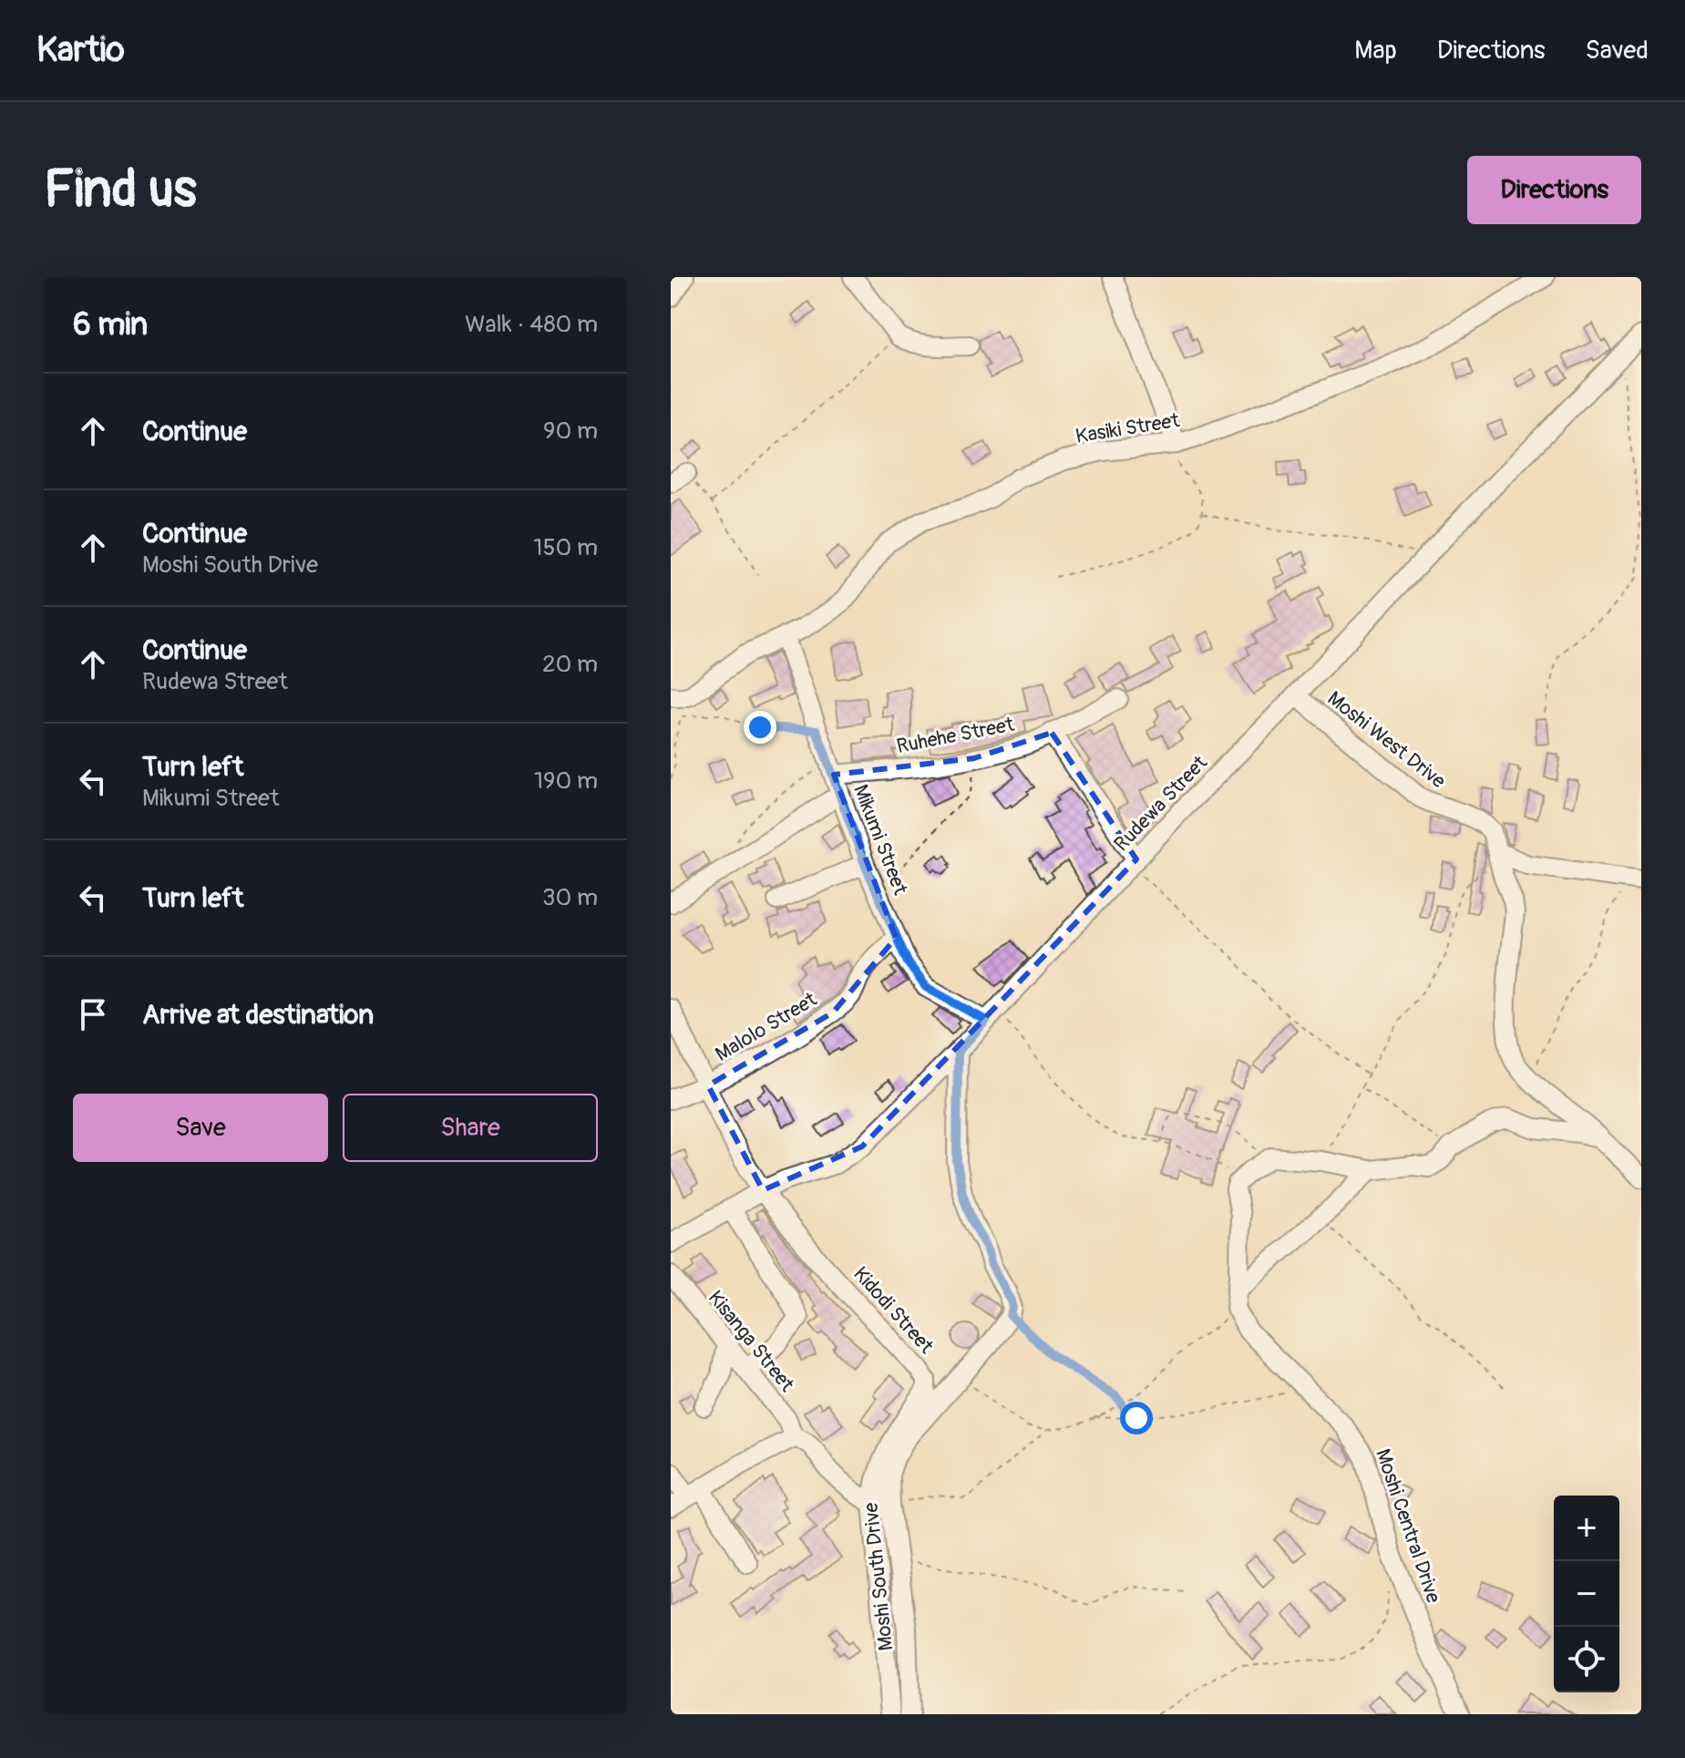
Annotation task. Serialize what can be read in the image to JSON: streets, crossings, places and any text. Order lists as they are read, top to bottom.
{
  "streets": {
    "street": [
      "Kasiki Street",
      "Ruhehe Street",
      "Moshi West Drive",
      "Rudewa Street",
      "Mikumi Street",
      "Malolo Street",
      "Kidodi Street",
      "Kisanga Street",
      "Moshi Central Drive",
      "Moshi South Drive"
    ]
  },
  "crossings": [
    ["Kasiki Street", "Mikumi Street"],
    ["Ruhehe Street", "Mikumi Street"],
    ["Moshi West Drive", "Rudewa Street"],
    ["Rudewa Street", "Mikumi Street"],
    ["Rudewa Street", "Kidodi Street"],
    ["Mikumi Street", "Malolo Street"],
    ["Malolo Street", "Kidodi Street"],
    ["Kidodi Street", "Moshi South Drive"]
  ],
  "page": {
    "header": "Kartio",
    "nav": ["Map", "Directions", "Saved"],
    "buttons": [
      "Directions",
      ["Save", "Share"]
    ],
    "title": "Find us",
    "heading": ["6 min", "Walk · 480 m"],
    "list": [
      ["Continue", "90 m"],
      ["Continue", "Moshi South Drive", "150 m"],
      ["Continue", "Rudewa Street", "20 m"],
      ["Turn left", "Mikumi Street", "190 m"],
      ["Turn left", "30 m"],
      "Arrive at destination"
    ],
    "map_buttons": ["+", "−"]
  }
}
